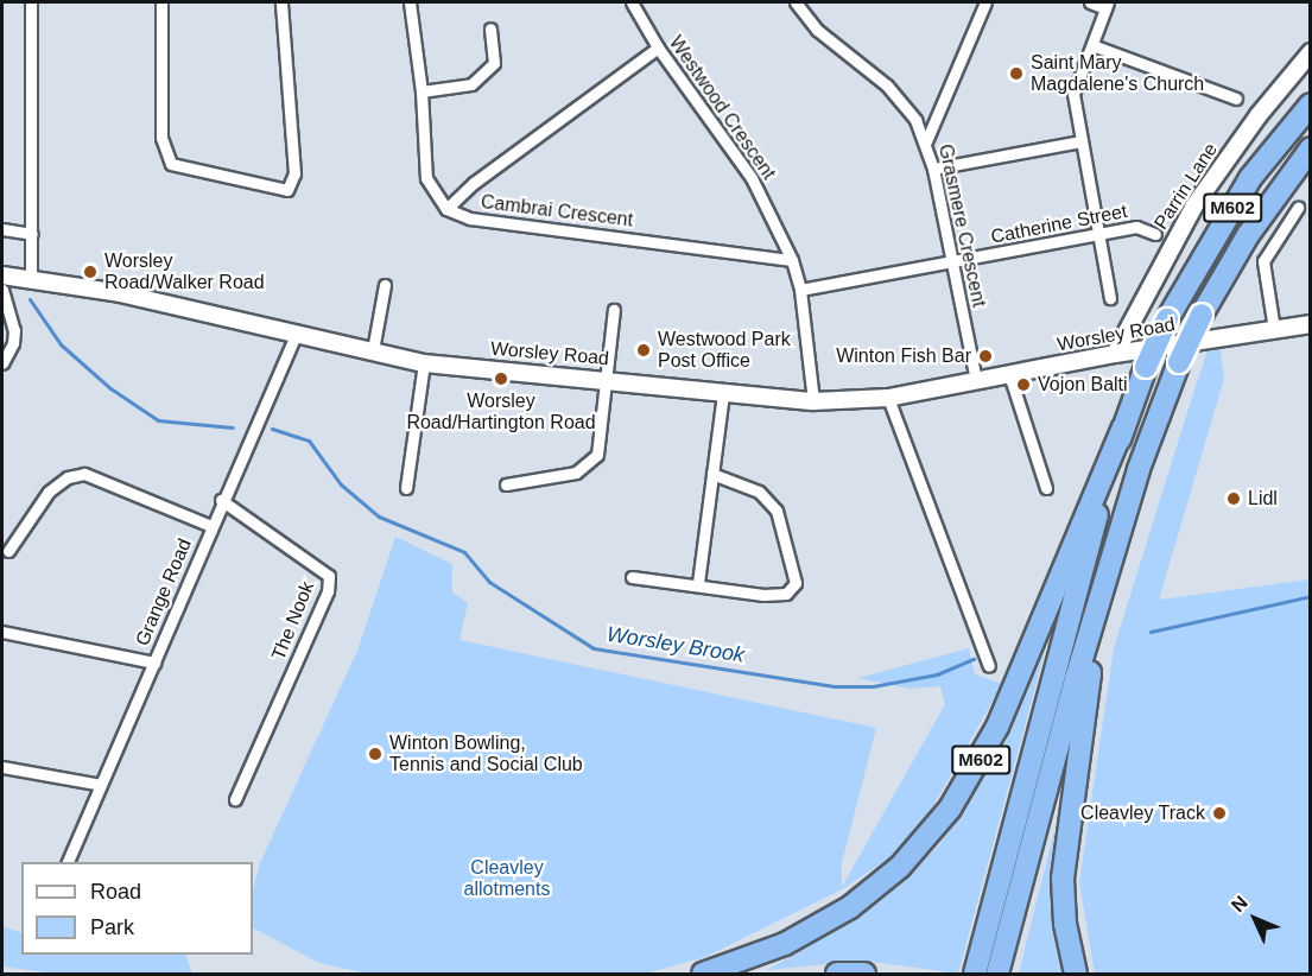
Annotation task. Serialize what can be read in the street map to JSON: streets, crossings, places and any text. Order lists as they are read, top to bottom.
{
  "streets": {
    "highway": ["M602"],
    "main road": ["Parrin Lane", "Worsley Road"],
    "street": [
      "Westwood Crescent",
      "Cambrai Crescent",
      "Catherine Street",
      "Grasmere Crescent",
      "Grange Road",
      "The Nook"
    ]
  },
  "crossings": [
    ["Westwood Crescent", "Cambrai Crescent"],
    ["Westwood Crescent", "Catherine Street"],
    ["Westwood Crescent", "Worsley Road"],
    ["Parrin Lane", "Worsley Road"],
    ["Catherine Street", "Grasmere Crescent"],
    ["Grasmere Crescent", "Worsley Road"],
    ["Worsley Road", "Grange Road"],
    ["Grange Road", "The Nook"]
  ],
  "water": ["Worsley Brook"],
  "parks": ["Cleavley allotments"],
  "places": [
    "Saint Mary Magdalene's Church",
    "Worsley Road/Walker Road",
    "Westwood Park Post Office",
    "Winton Fish Bar",
    "Worsley Road/Hartington Road",
    "Vojon Balti",
    "Lidl",
    "Winton Bowling, Tennis and Social Club",
    "Cleavley Track"
  ],
  "legend": ["Road", "Park"],
  "north": "top left"
}
